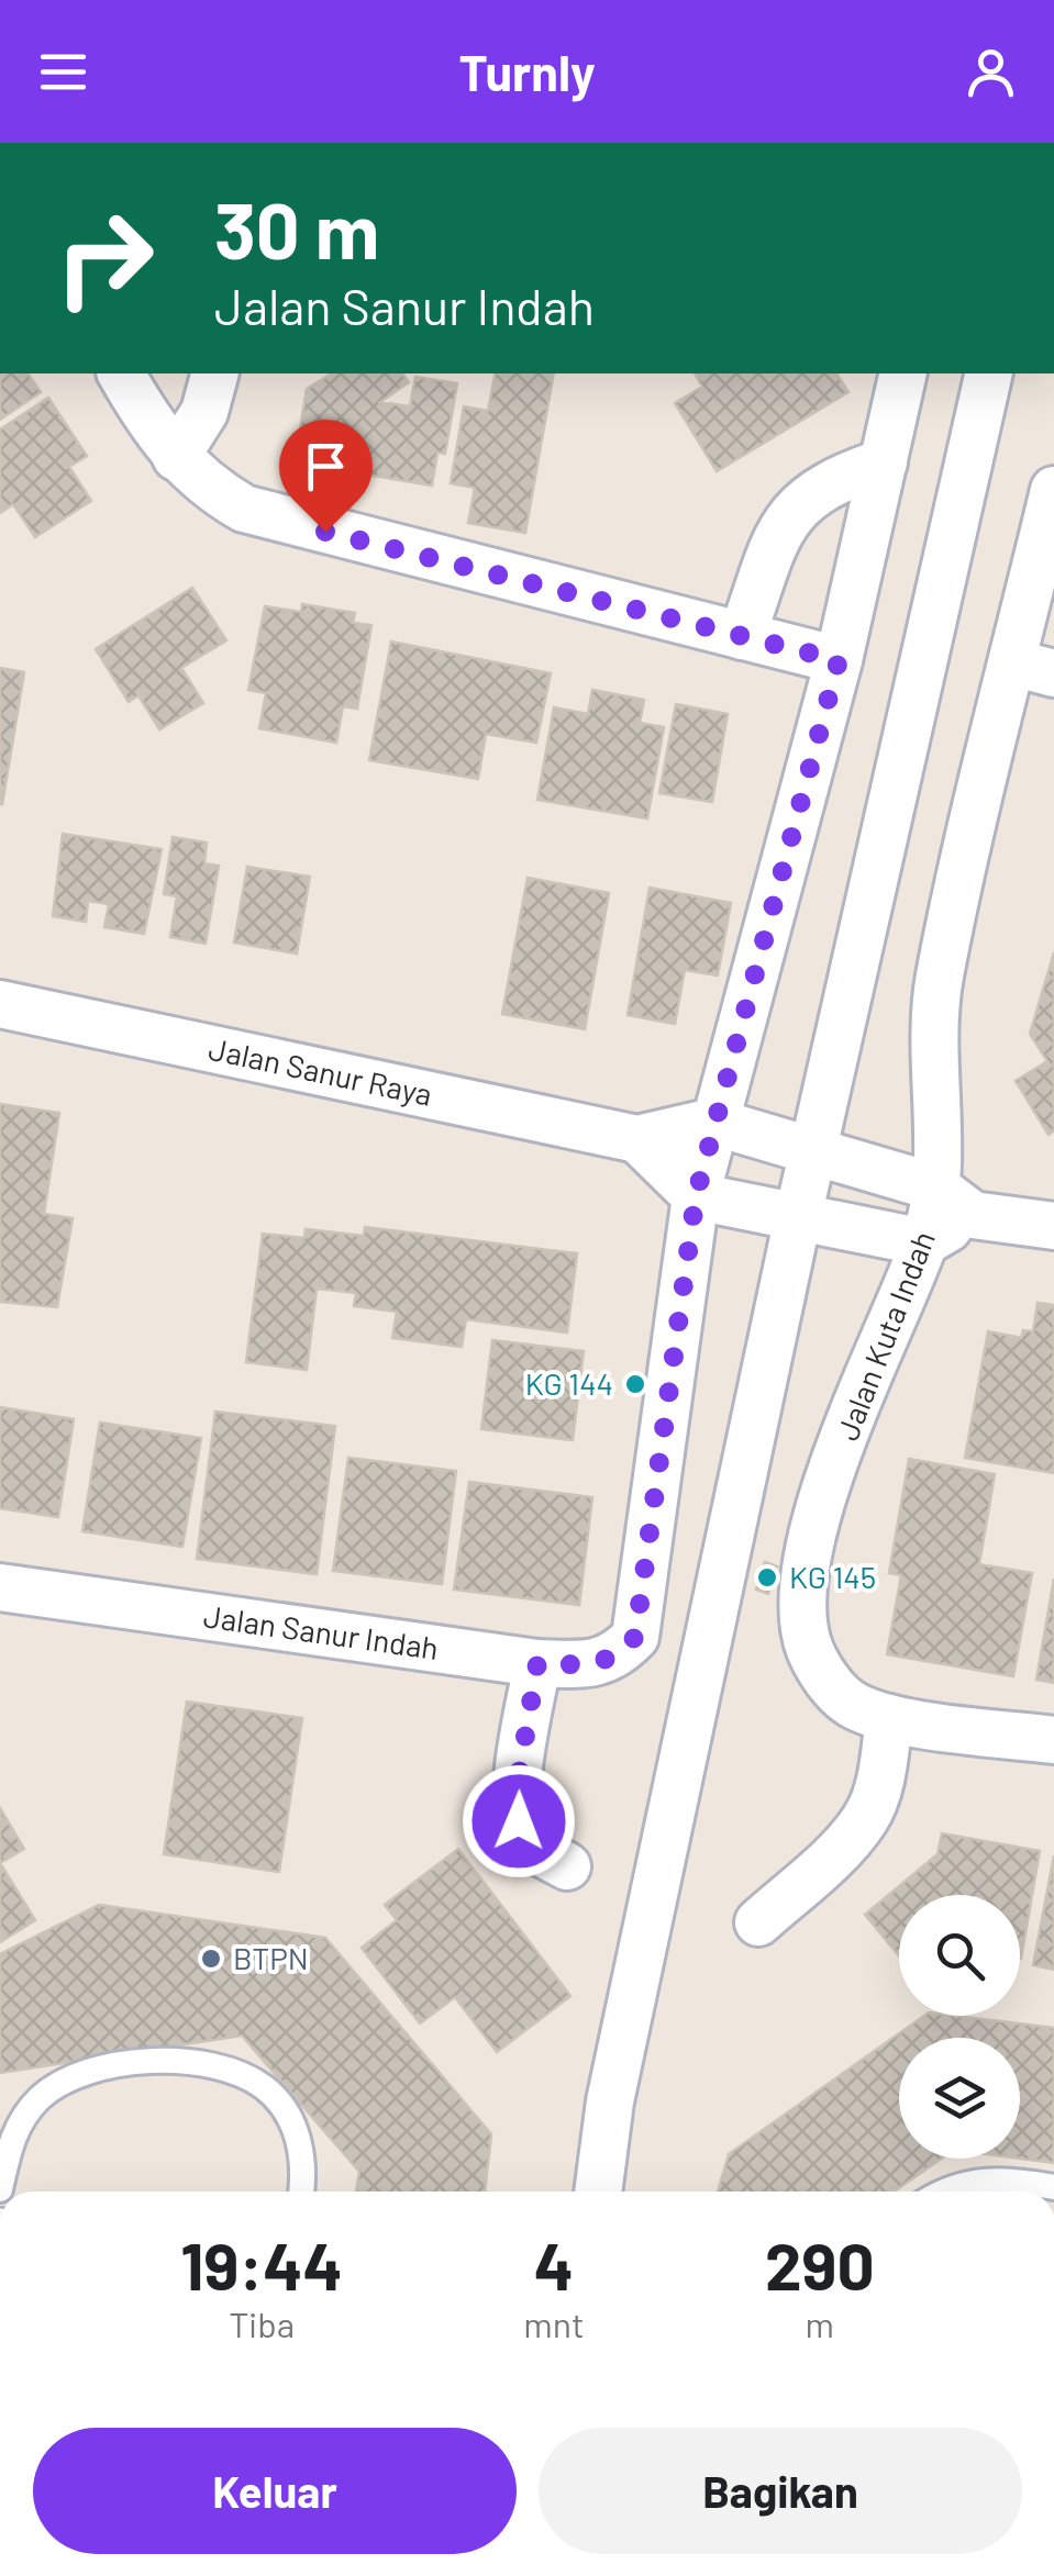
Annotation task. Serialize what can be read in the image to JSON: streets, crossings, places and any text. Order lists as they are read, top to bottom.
{
  "streets": {
    "street": ["Jalan Sanur Raya", "Jalan Kuta Indah", "Jalan Sanur Indah"]
  },
  "places": ["KG 144", "KG 145", "BTPN"],
  "page": {
    "header": "Turnly",
    "turn": ["30 m", "Jalan Sanur Indah"],
    "eta": [
      "19:44",
      "Tiba",
      "4",
      "mnt",
      "290",
      "m"
    ],
    "buttons": ["Keluar", "Bagikan"]
  }
}
